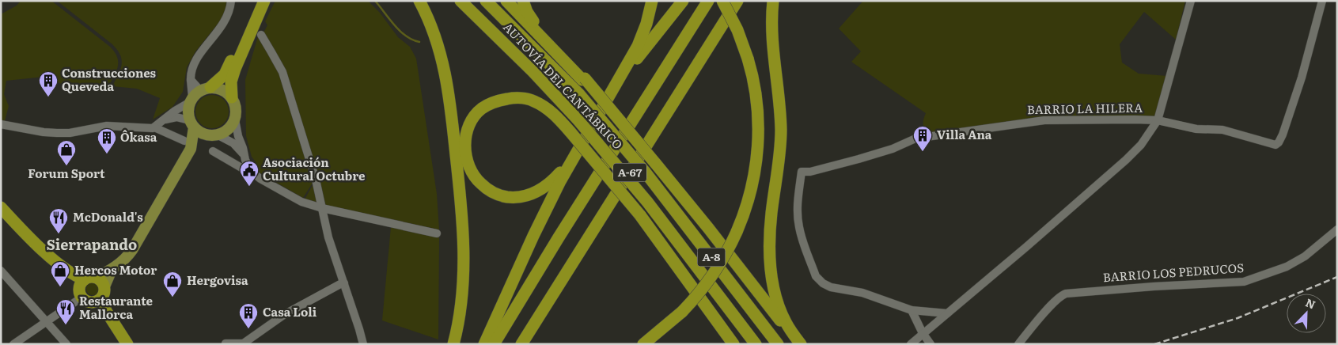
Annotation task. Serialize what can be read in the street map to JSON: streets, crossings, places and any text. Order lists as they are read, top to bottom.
{
  "streets": {
    "highway": ["AUTOVÍA DEL CANTÁBRICO", "A-67", "A-8"],
    "street": ["BARRIO LA HILERA", "BARRIO LOS PEDRUCOS"]
  },
  "districts": ["Sierrapando"],
  "places": {
    "building": [
      "Construcciones Queveda",
      "Villa Ana",
      "Ôkasa",
      "Casa Loli"
    ],
    "shop": ["Forum Sport", "Hercos Motor", "Hergovisa"],
    "public building": ["Asociación Cultural Octubre"],
    "restaurant": ["McDonald's", "Restaurante Mallorca"]
  },
  "north": "top right"
}
